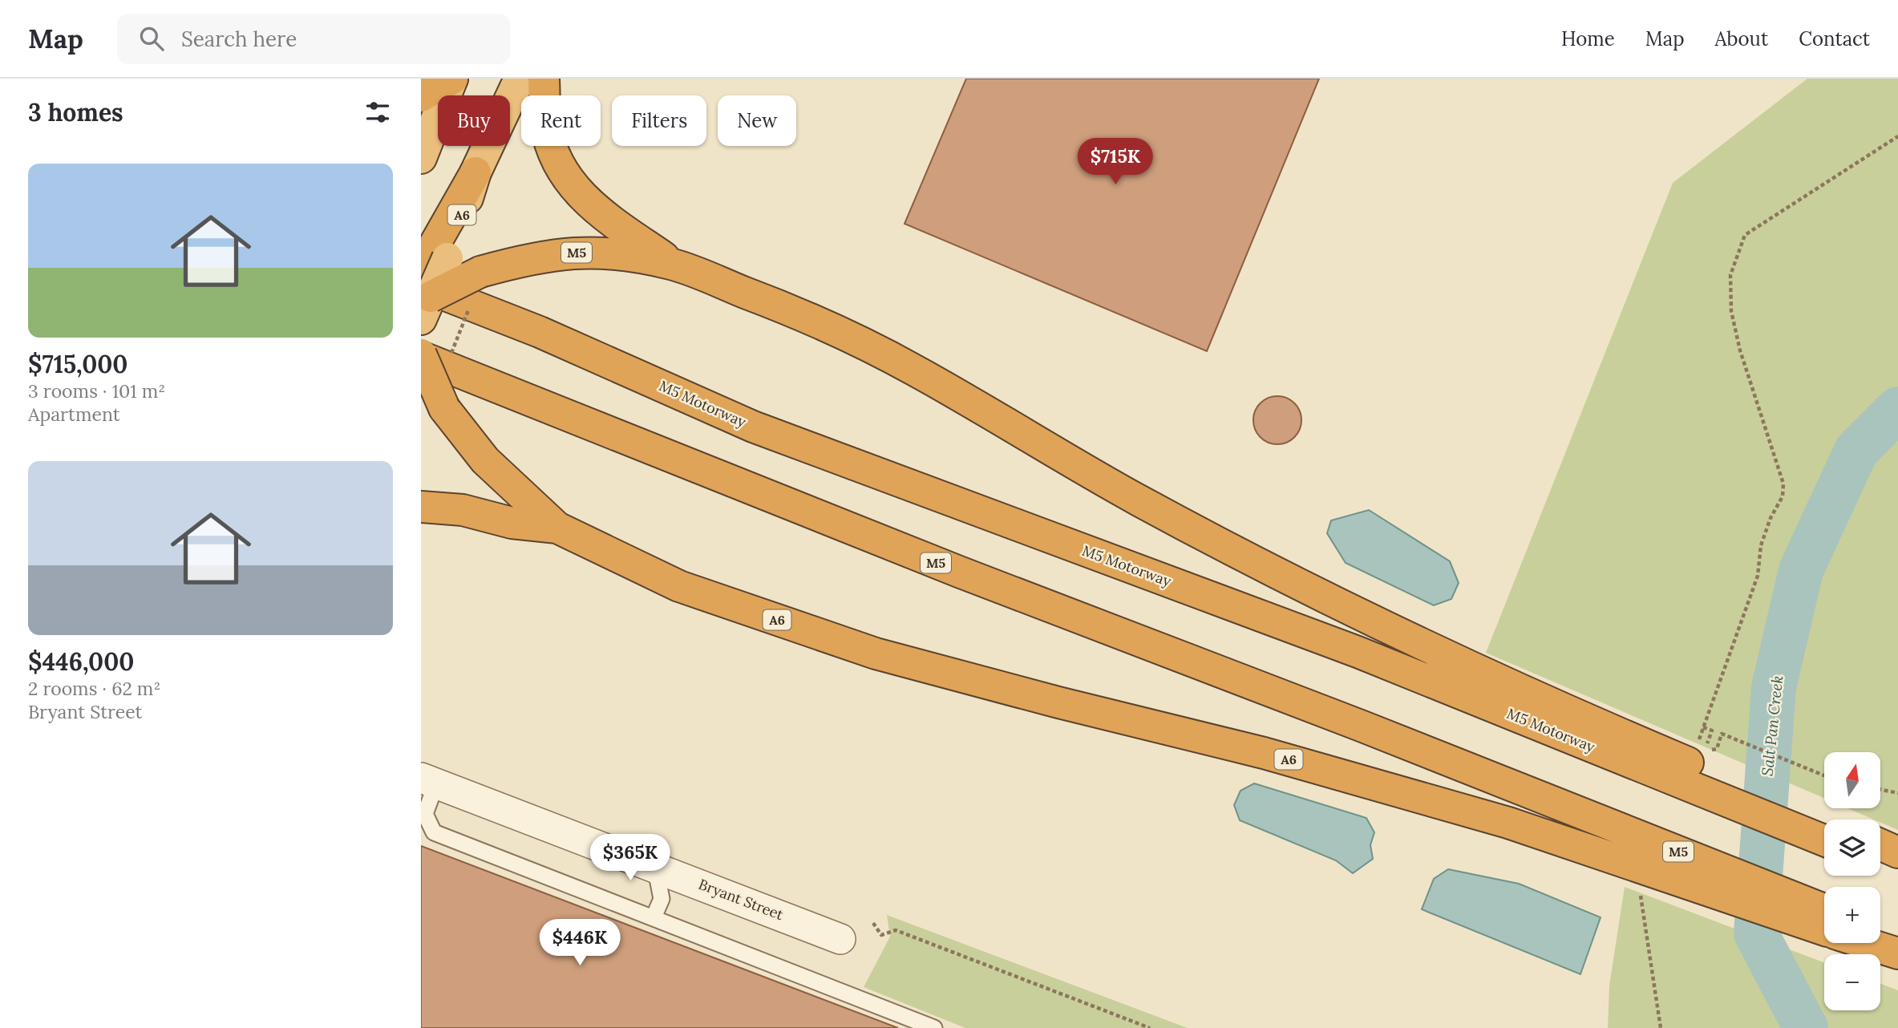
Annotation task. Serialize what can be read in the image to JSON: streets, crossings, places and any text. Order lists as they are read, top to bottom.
{
  "streets": {
    "highway": ["A6", "M5", "M5 Motorway"],
    "street": ["Bryant Street"]
  },
  "crossings": [
    ["A6", "M5"],
    ["A6", "M5 Motorway"],
    ["M5", "M5 Motorway"]
  ],
  "water": ["Salt Pan Creek"],
  "north": "top",
  "page": {
    "header": "Map",
    "search": "Search here",
    "nav": [
      "Home",
      "Map",
      "About",
      "Contact"
    ],
    "heading": "3 homes",
    "chip": [
      "Buy",
      "Rent",
      "Filters",
      "New"
    ],
    "price": ["$715K", "$365K", "$446K"],
    "list": [
      {
        "name": "$715,000",
        "note": "3 rooms · 101 m² · Apartment"
      },
      {
        "name": "$446,000",
        "note": "2 rooms · 62 m² · Bryant Street"
      }
    ],
    "map_buttons": ["+", "−"]
  }
}
